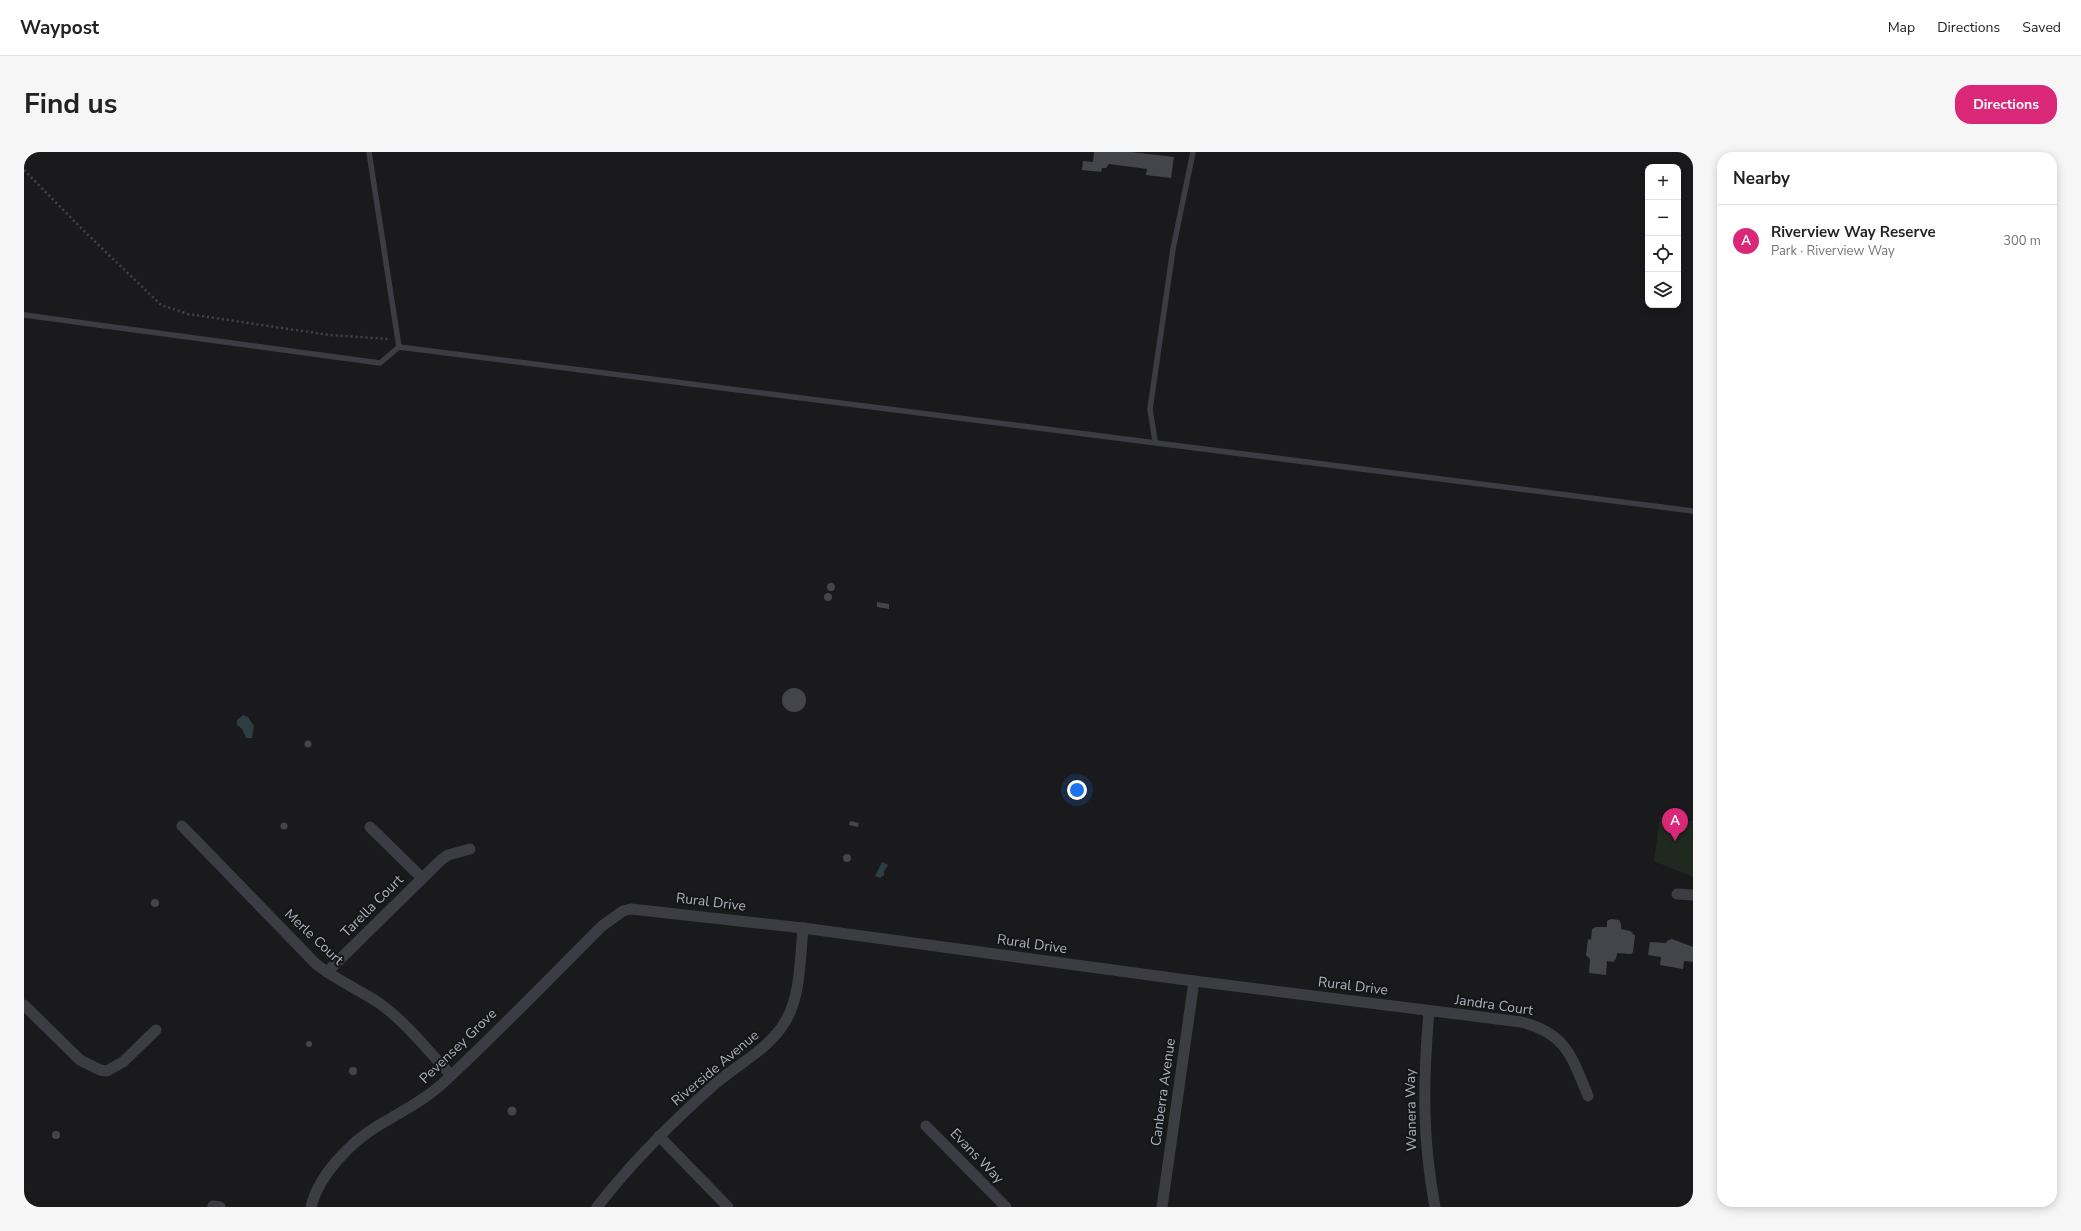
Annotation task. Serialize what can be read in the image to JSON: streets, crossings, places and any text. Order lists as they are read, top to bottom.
{
  "streets": {
    "street": [
      "Rural Drive",
      "Tarella Court",
      "Merle Court",
      "Jandra Court",
      "Pevensey Grove",
      "Riverside Avenue",
      "Canberra Avenue",
      "Wanera Way",
      "Evans Way"
    ]
  },
  "crossings": [
    ["Rural Drive", "Jandra Court"],
    ["Rural Drive", "Pevensey Grove"],
    ["Rural Drive", "Riverside Avenue"],
    ["Rural Drive", "Canberra Avenue"],
    ["Rural Drive", "Wanera Way"],
    ["Tarella Court", "Merle Court"],
    ["Merle Court", "Pevensey Grove"],
    ["Jandra Court", "Wanera Way"]
  ],
  "page": {
    "header": "Waypost",
    "nav": ["Map", "Directions", "Saved"],
    "title": "Find us",
    "buttons": "Directions",
    "heading": "Nearby",
    "map_buttons": ["+", "−"],
    "list": [
      {
        "mark": "A",
        "name": "Riverview Way Reserve",
        "note": "Park · Riverview Way",
        "value": "300 m"
      }
    ],
    "pins": "A"
  }
}
